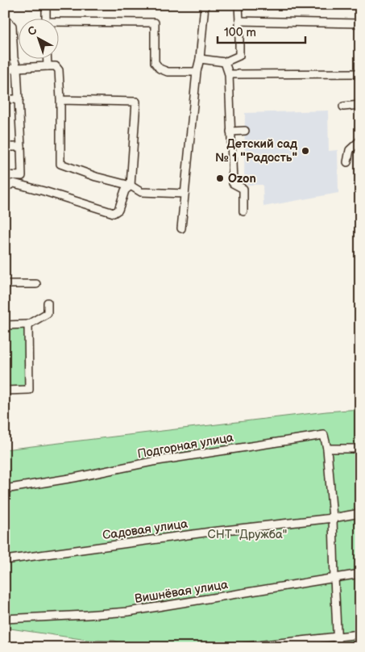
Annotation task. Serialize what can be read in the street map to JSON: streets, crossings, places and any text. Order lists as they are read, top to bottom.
{
  "streets": {
    "street": ["Подгорная улица", "Садовая улица", "Вишнёвая улица"]
  },
  "parks": ["СНТ \"Дружба\""],
  "places": ["Детский сад № 1 \"Радость\"", "Ozon"],
  "scale_bar": "100 m",
  "north": "top left"
}
